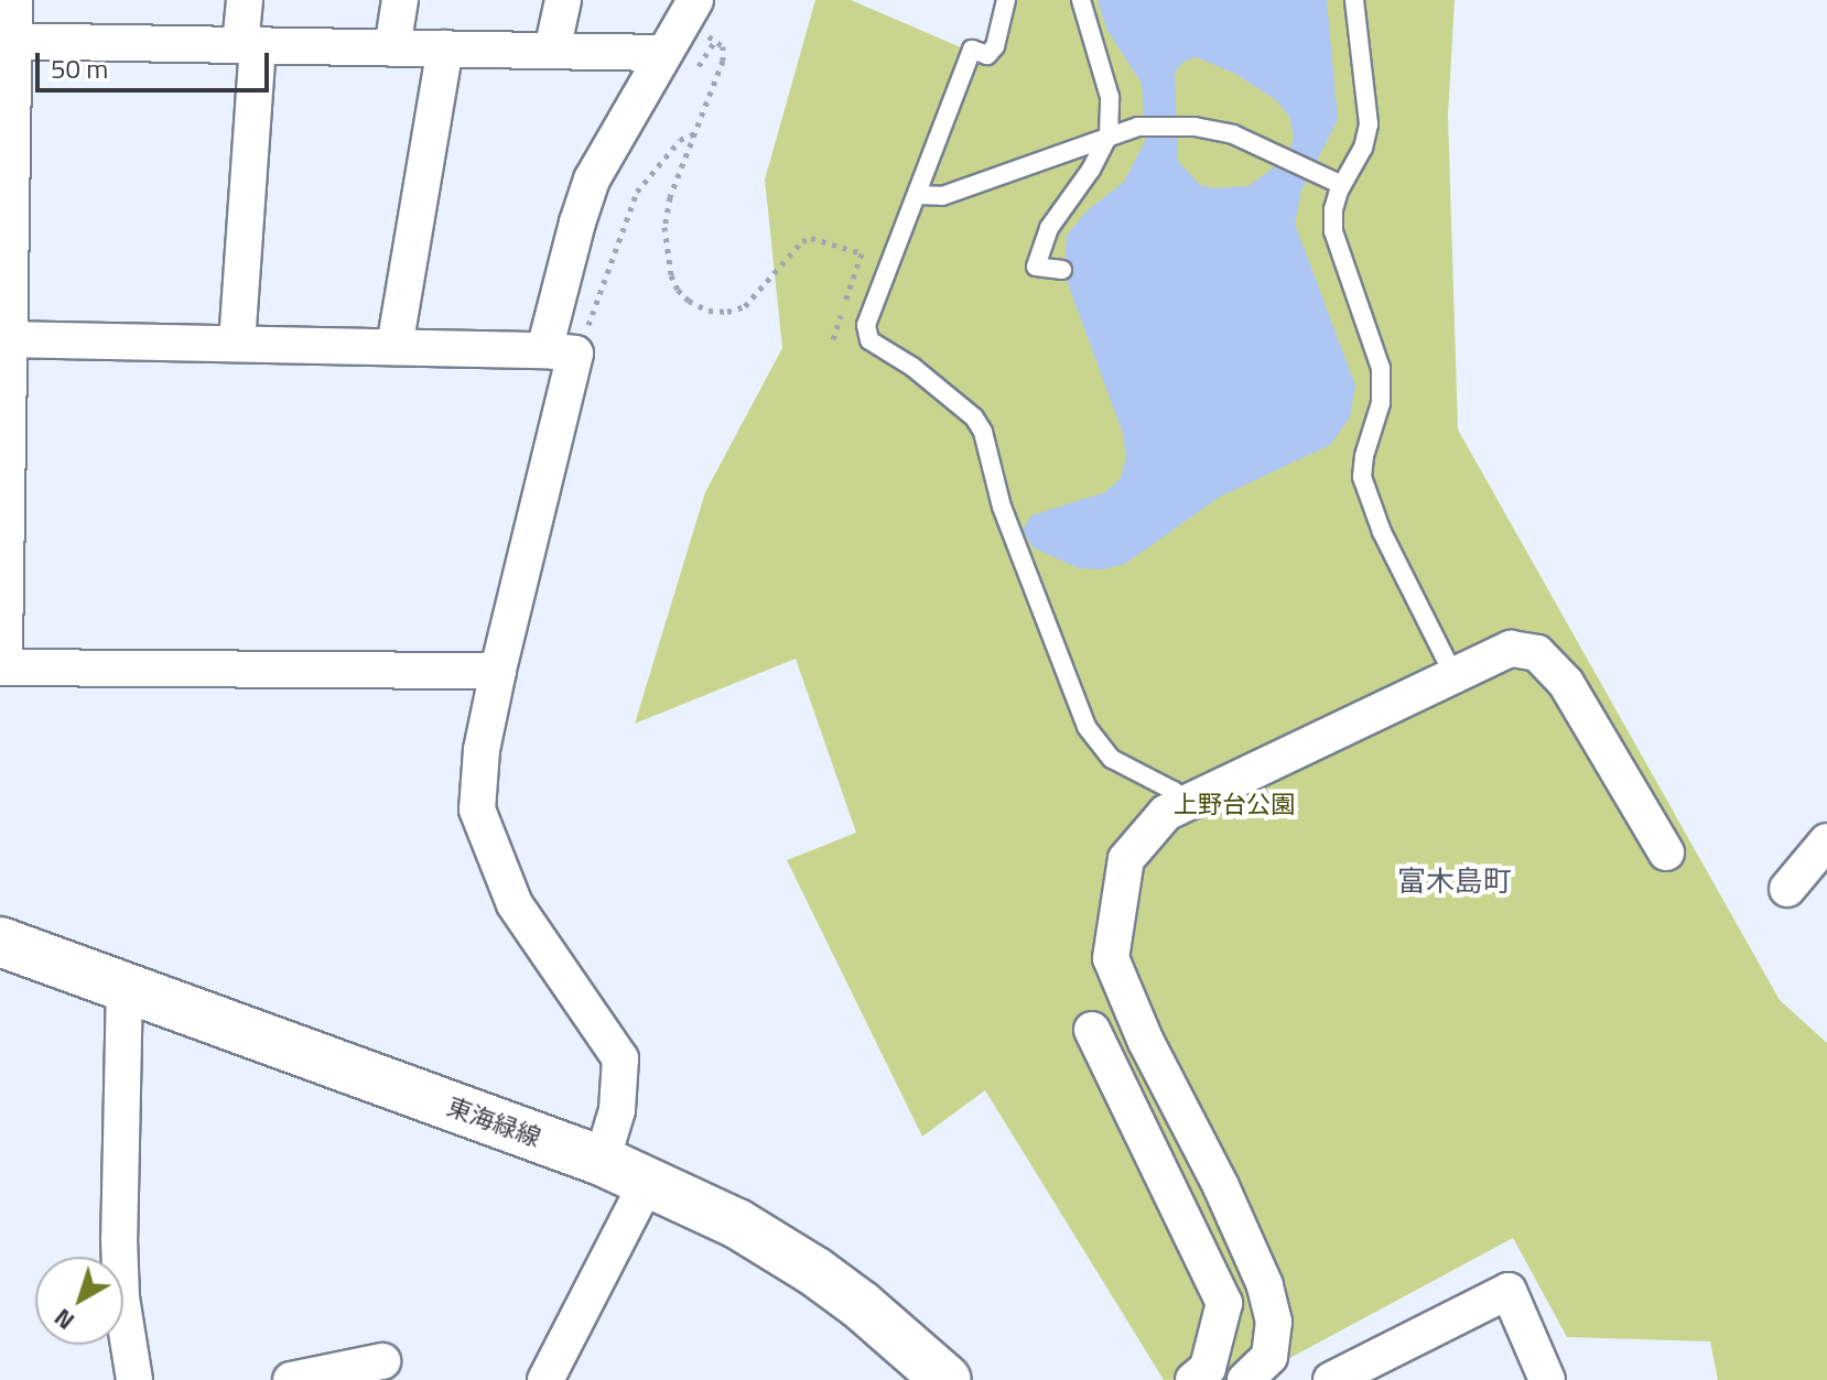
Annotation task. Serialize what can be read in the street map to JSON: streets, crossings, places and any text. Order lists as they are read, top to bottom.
{
  "streets": {
    "main road": ["東海緑線"]
  },
  "districts": ["富木島町"],
  "parks": ["上野台公園"],
  "scale_bar": "50 m",
  "north": "bottom left"
}
